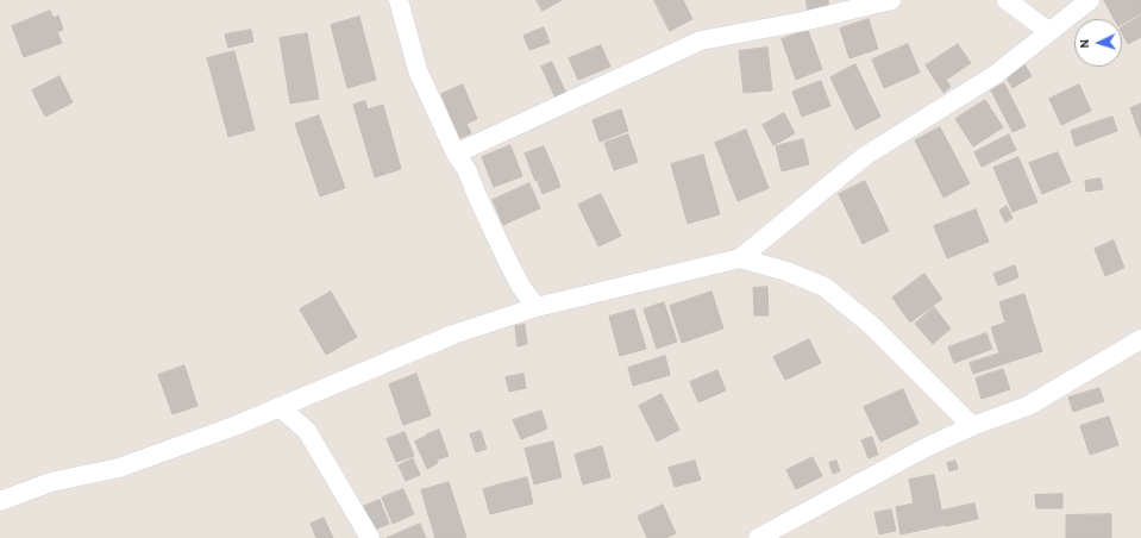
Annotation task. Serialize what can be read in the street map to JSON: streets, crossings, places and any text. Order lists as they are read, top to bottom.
{
  "north": "left"
}
